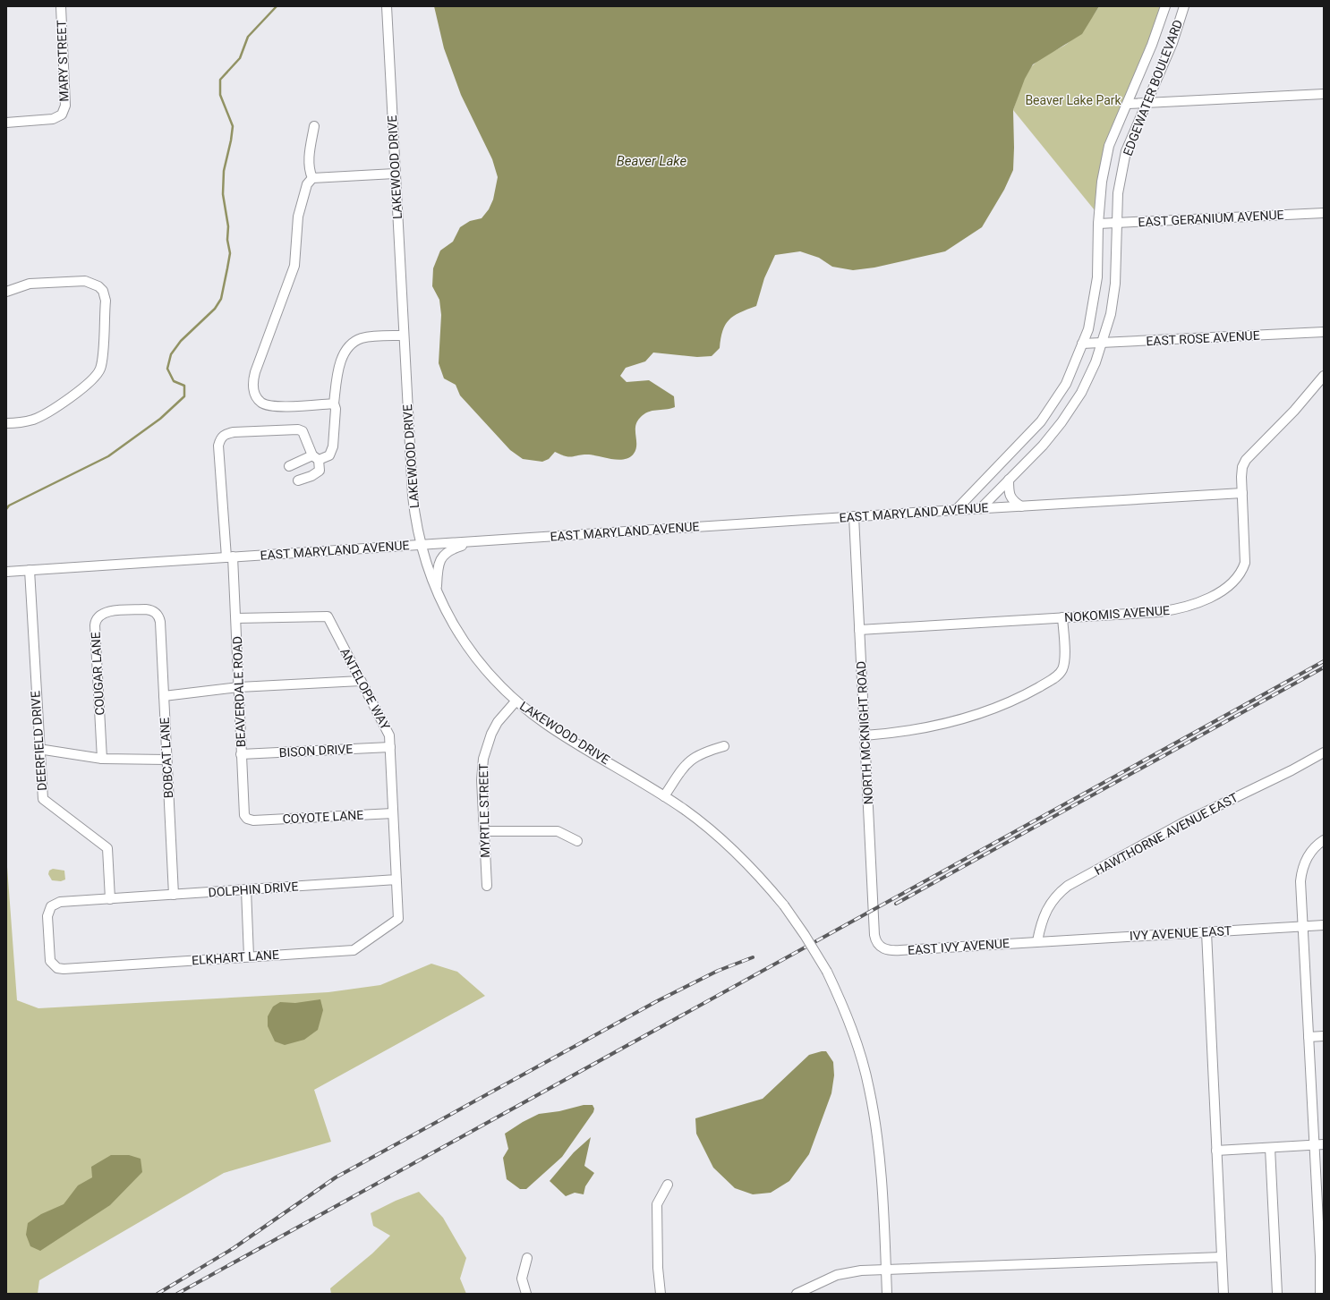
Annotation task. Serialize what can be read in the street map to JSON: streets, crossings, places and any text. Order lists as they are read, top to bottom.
{
  "streets": {
    "street": [
      "MARY STREET",
      "EDGEWATER BOULEVARD",
      "LAKEWOOD DRIVE",
      "EAST GERANIUM AVENUE",
      "EAST ROSE AVENUE",
      "EAST MARYLAND AVENUE",
      "NOKOMIS AVENUE",
      "COUGAR LANE",
      "ANTELOPE WAY",
      "BEAVERDALE ROAD",
      "NORTH MCKNIGHT ROAD",
      "DEERFIELD DRIVE",
      "BISON DRIVE",
      "BOBCAT LANE",
      "MYRTLE STREET",
      "COYOTE LANE",
      "HAWTHORNE AVENUE EAST",
      "DOLPHIN DRIVE",
      "IVY AVENUE EAST",
      "EAST IVY AVENUE",
      "ELKHART LANE"
    ]
  },
  "crossings": [
    ["EDGEWATER BOULEVARD", "EAST GERANIUM AVENUE"],
    ["EDGEWATER BOULEVARD", "EAST ROSE AVENUE"],
    ["EDGEWATER BOULEVARD", "EAST MARYLAND AVENUE"],
    ["LAKEWOOD DRIVE", "EAST MARYLAND AVENUE"],
    ["LAKEWOOD DRIVE", "MYRTLE STREET"],
    ["EAST MARYLAND AVENUE", "NOKOMIS AVENUE"],
    ["EAST MARYLAND AVENUE", "BEAVERDALE ROAD"],
    ["EAST MARYLAND AVENUE", "NORTH MCKNIGHT ROAD"],
    ["EAST MARYLAND AVENUE", "DEERFIELD DRIVE"],
    ["NOKOMIS AVENUE", "NORTH MCKNIGHT ROAD"],
    ["COUGAR LANE", "BOBCAT LANE"],
    ["ANTELOPE WAY", "BEAVERDALE ROAD"],
    ["ANTELOPE WAY", "BISON DRIVE"],
    ["ANTELOPE WAY", "COYOTE LANE"],
    ["ANTELOPE WAY", "DOLPHIN DRIVE"],
    ["ANTELOPE WAY", "ELKHART LANE"],
    ["BEAVERDALE ROAD", "BISON DRIVE"],
    ["BEAVERDALE ROAD", "COYOTE LANE"],
    ["NORTH MCKNIGHT ROAD", "EAST IVY AVENUE"],
    ["DEERFIELD DRIVE", "DOLPHIN DRIVE"],
    ["DEERFIELD DRIVE", "ELKHART LANE"],
    ["BOBCAT LANE", "DOLPHIN DRIVE"],
    ["HAWTHORNE AVENUE EAST", "IVY AVENUE EAST"],
    ["HAWTHORNE AVENUE EAST", "EAST IVY AVENUE"],
    ["DOLPHIN DRIVE", "ELKHART LANE"],
    ["IVY AVENUE EAST", "EAST IVY AVENUE"]
  ],
  "water": ["Beaver Lake"],
  "parks": ["Beaver Lake Park"]
}
